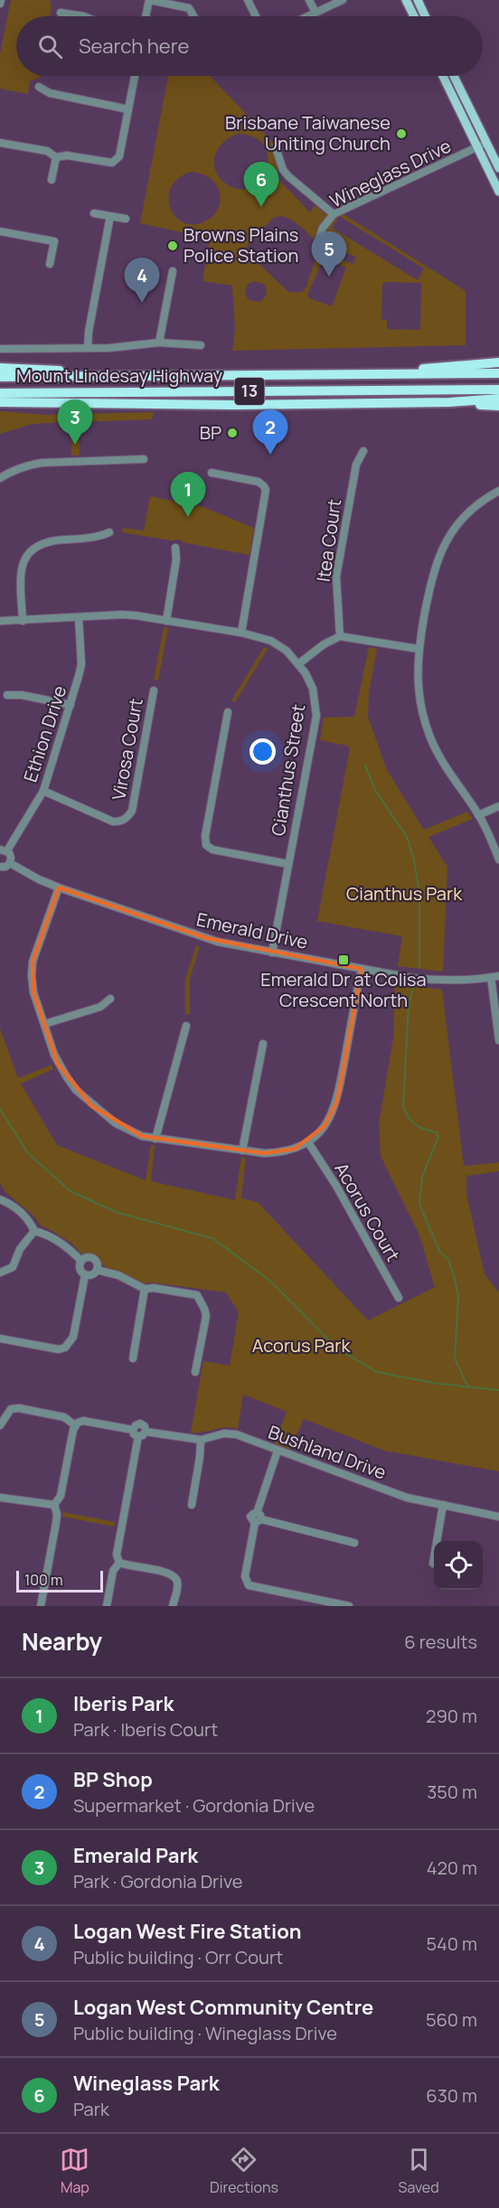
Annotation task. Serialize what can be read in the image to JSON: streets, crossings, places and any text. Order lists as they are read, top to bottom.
{
  "streets": {
    "highway": ["Mount Lindesay Highway", "13"],
    "street": [
      "Wineglass Drive",
      "Itea Court",
      "Ethion Drive",
      "Virosa Court",
      "Cianthus Street",
      "Emerald Drive",
      "Acorus Court",
      "Bushland Drive"
    ]
  },
  "crossings": [
    ["Ethion Drive", "Virosa Court"],
    ["Ethion Drive", "Cianthus Street"],
    ["Cianthus Street", "Emerald Drive"]
  ],
  "parks": ["Cianthus Park", "Acorus Park"],
  "places": {
    "other": ["Brisbane Taiwanese Uniting Church", "Browns Plains Police Station", "BP"],
    "transit": ["Emerald Dr at Colisa Crescent North"]
  },
  "scale_bar": "100 m",
  "page": {
    "search": "Search here",
    "pins": [
      "6",
      "5",
      "4",
      "3",
      "2",
      "1"
    ],
    "scale": "100 m",
    "heading": ["Nearby", "6 results"],
    "list": [
      {
        "mark": "1",
        "name": "Iberis Park",
        "note": "Park · Iberis Court",
        "value": "290 m"
      },
      {
        "mark": "2",
        "name": "BP Shop",
        "note": "Supermarket · Gordonia Drive",
        "value": "350 m"
      },
      {
        "mark": "3",
        "name": "Emerald Park",
        "note": "Park · Gordonia Drive",
        "value": "420 m"
      },
      {
        "mark": "4",
        "name": "Logan West Fire Station",
        "note": "Public building · Orr Court",
        "value": "540 m"
      },
      {
        "mark": "5",
        "name": "Logan West Community Centre",
        "note": "Public building · Wineglass Drive",
        "value": "560 m"
      },
      {
        "mark": "6",
        "name": "Wineglass Park",
        "note": "Park",
        "value": "630 m"
      }
    ],
    "nav": ["Map", "Directions", "Saved"]
  }
}
